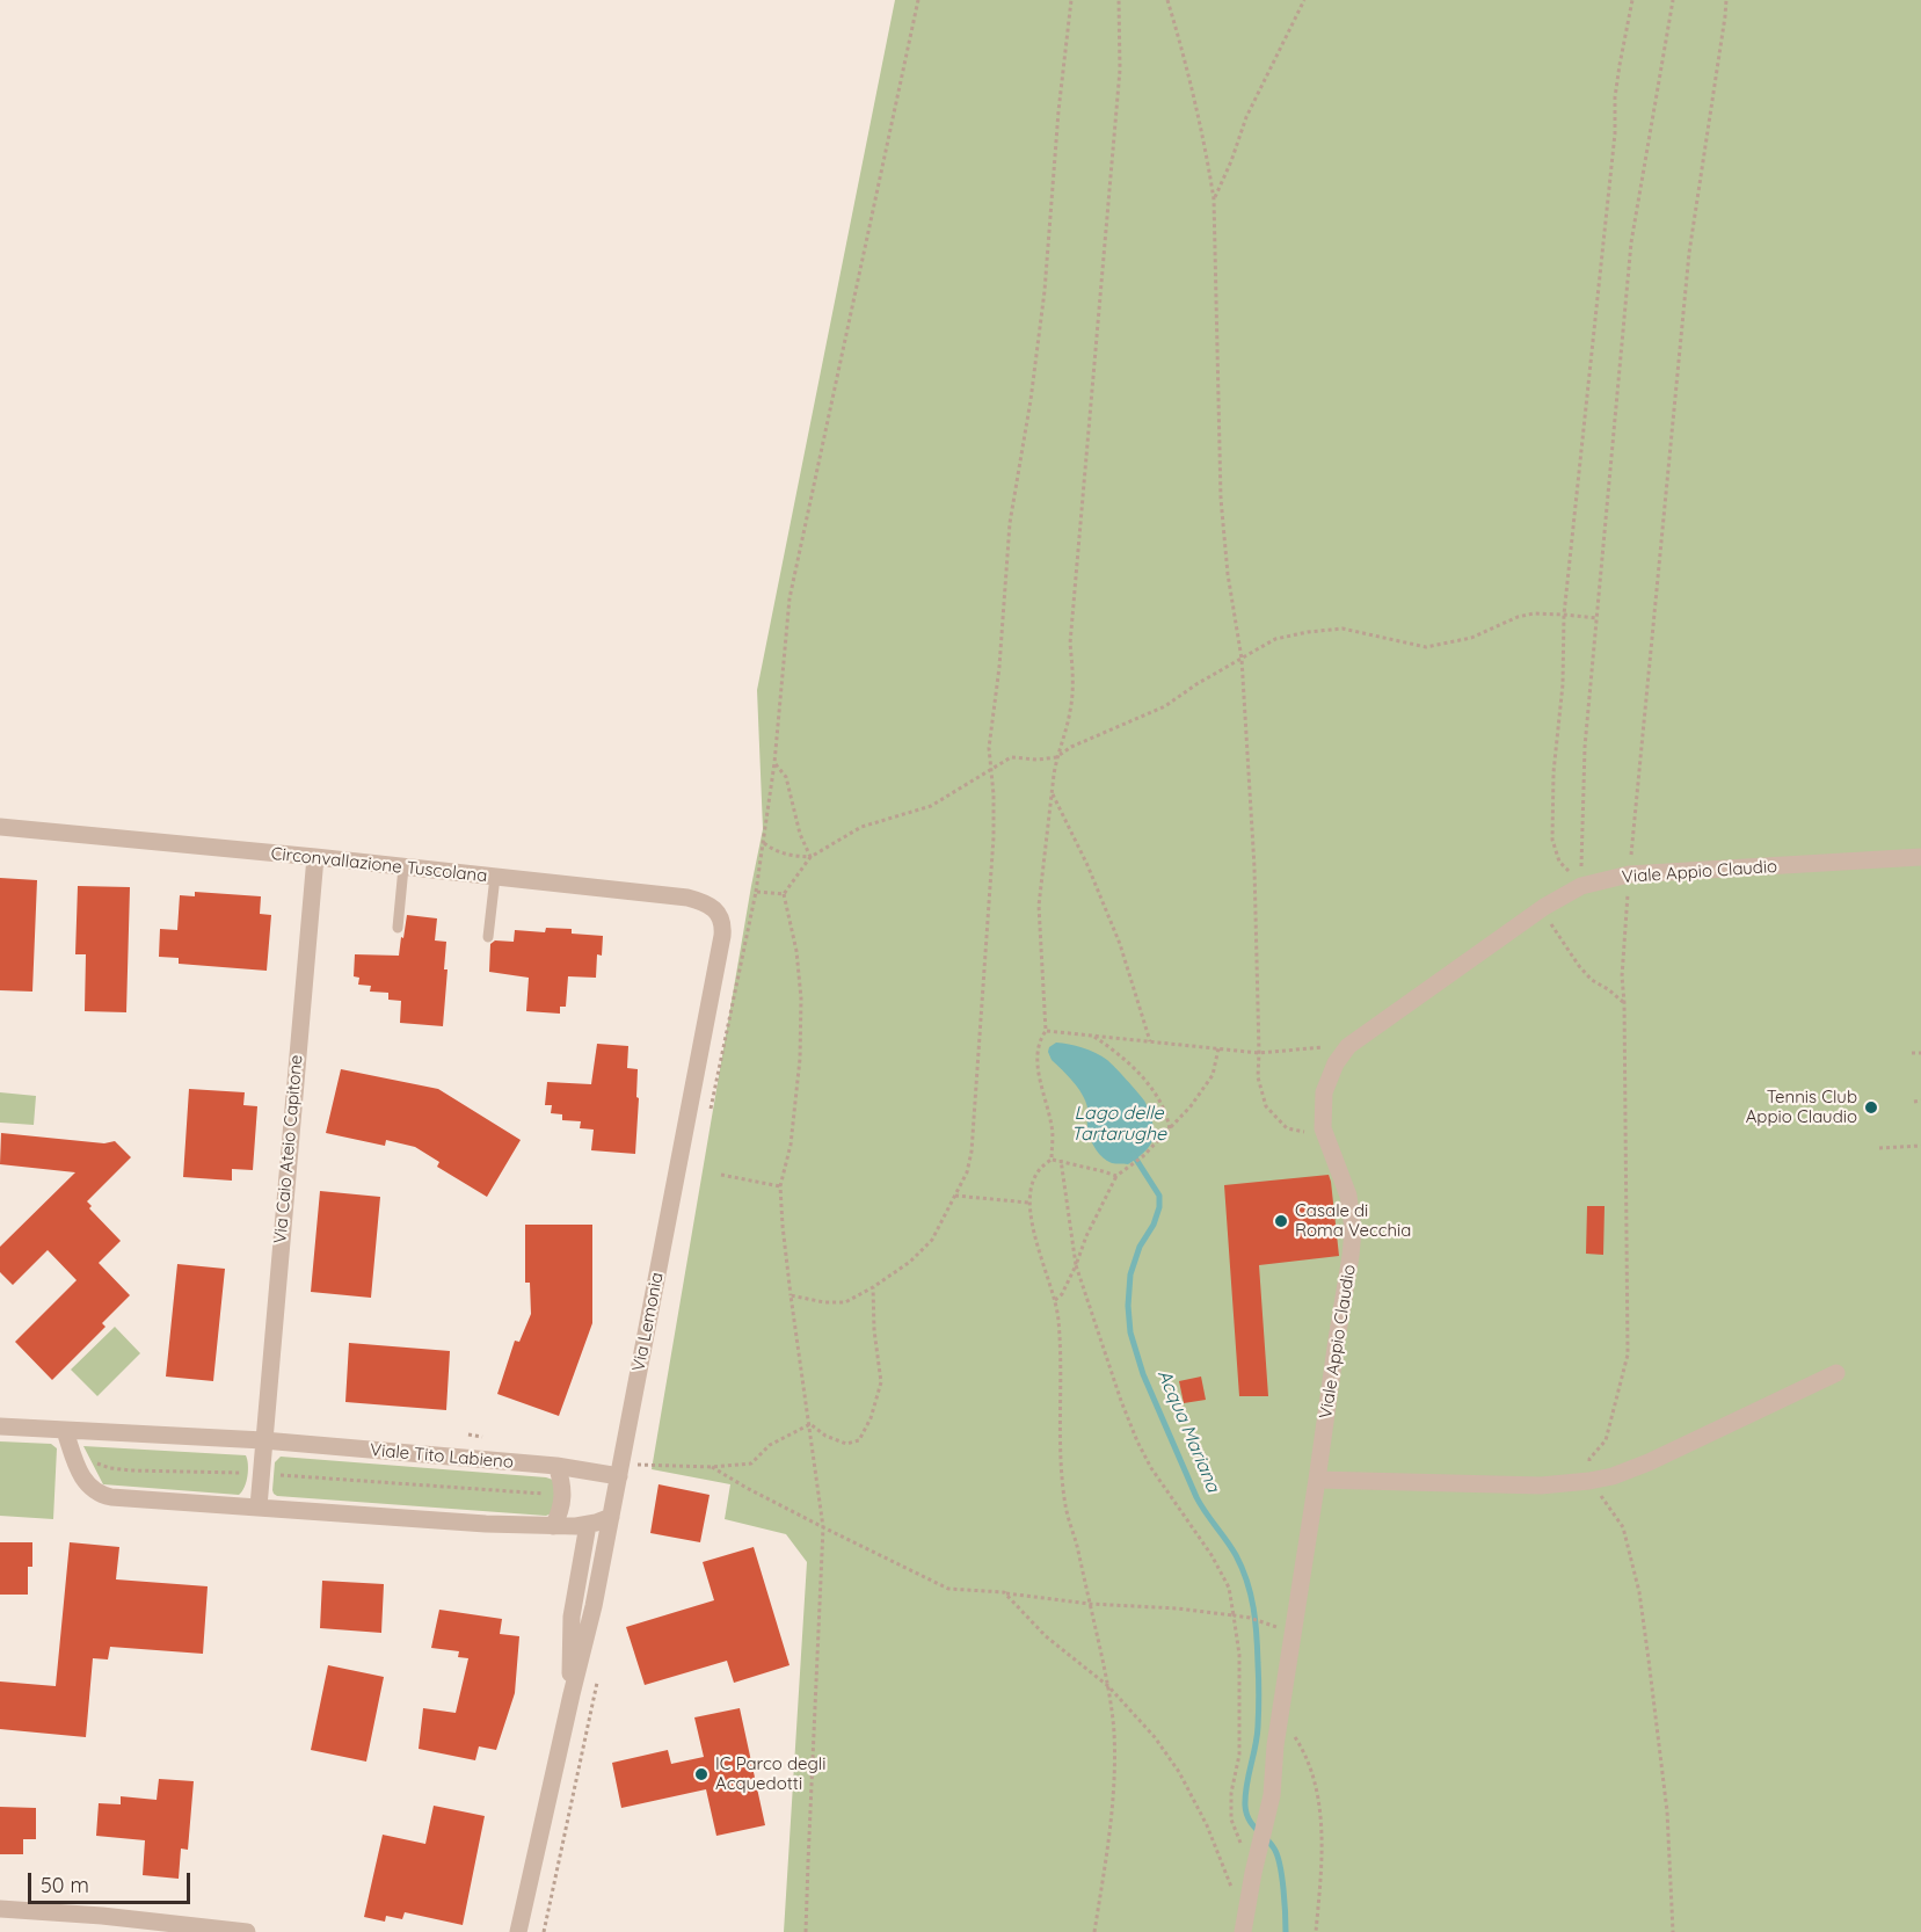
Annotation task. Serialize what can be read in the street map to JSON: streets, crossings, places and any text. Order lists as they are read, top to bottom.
{
  "streets": {
    "street": [
      "Circonvallazione Tuscolana",
      "Viale Appio Claudio",
      "Via Caio Ateio Capitone",
      "Via Lemonia",
      "Viale Tito Labieno"
    ]
  },
  "crossings": [
    ["Circonvallazione Tuscolana", "Via Caio Ateio Capitone"],
    ["Circonvallazione Tuscolana", "Via Lemonia"],
    ["Via Caio Ateio Capitone", "Viale Tito Labieno"],
    ["Via Lemonia", "Viale Tito Labieno"]
  ],
  "water": ["Lago delle Tartarughe", "Acqua Mariana"],
  "places": ["Tennis Club Appio Claudio", "Casale di Roma Vecchia", "IC Parco degli Acquedotti"],
  "scale_bar": "50 m"
}
